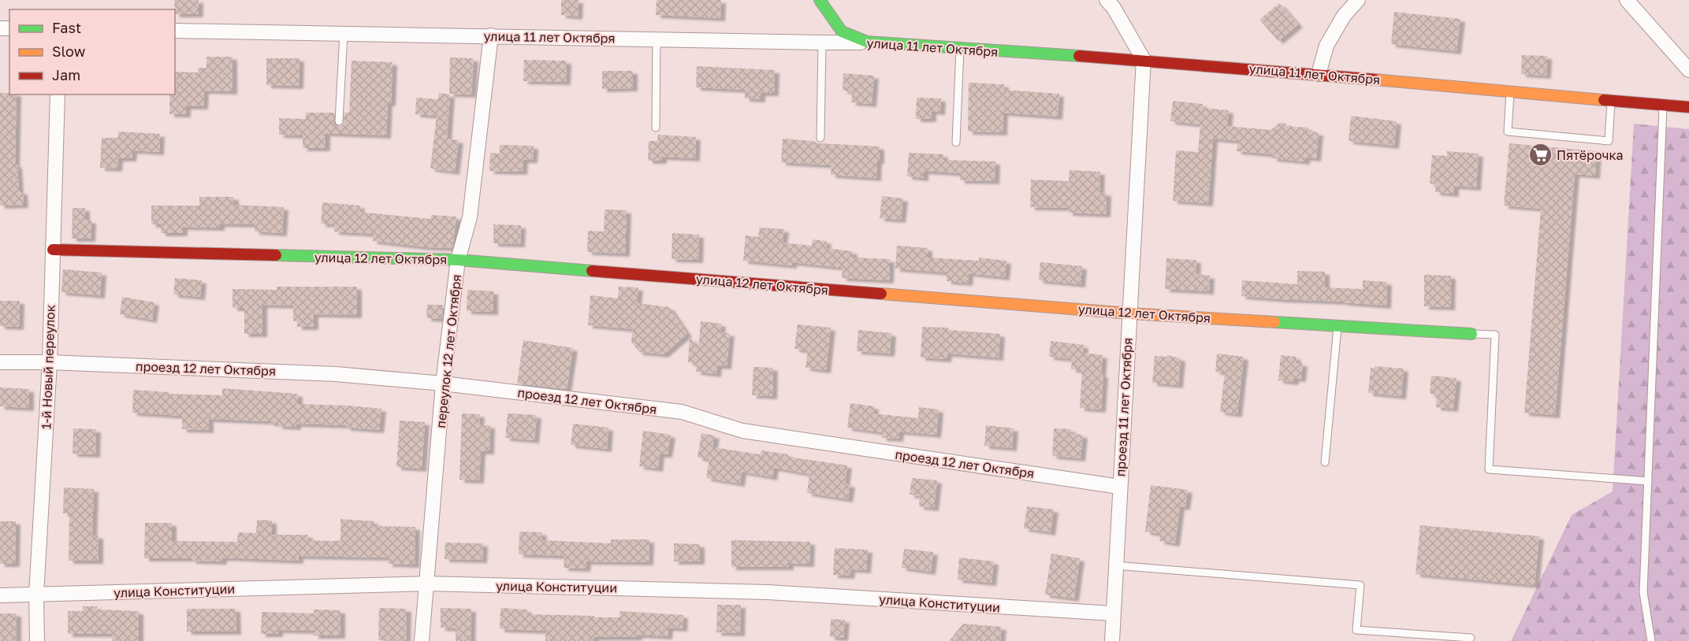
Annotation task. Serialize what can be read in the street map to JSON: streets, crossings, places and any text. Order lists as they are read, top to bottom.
{
  "streets": {
    "street": [
      "улица 11 лет Октября",
      "улица 12 лет Октября",
      "переулок 12 лет Октября",
      "1-й Новый переулок",
      "проезд 12 лет Октября",
      "проезд 11 лет Октября",
      "улица Конституции"
    ]
  },
  "crossings": [
    ["улица 11 лет Октября", "переулок 12 лет Октября"],
    ["улица 11 лет Октября", "проезд 11 лет Октября"],
    ["улица 12 лет Октября", "переулок 12 лет Октября"],
    ["улица 12 лет Октября", "1-й Новый переулок"],
    ["улица 12 лет Октября", "проезд 11 лет Октября"],
    ["переулок 12 лет Октября", "проезд 12 лет Октября"],
    ["переулок 12 лет Октября", "улица Конституции"],
    ["1-й Новый переулок", "проезд 12 лет Октября"],
    ["1-й Новый переулок", "улица Конституции"],
    ["проезд 12 лет Октября", "проезд 11 лет Октября"],
    ["проезд 11 лет Октября", "улица Конституции"]
  ],
  "places": {
    "supermarket": ["Пятёрочка"]
  },
  "legend": ["Fast", "Slow", "Jam"]
}
